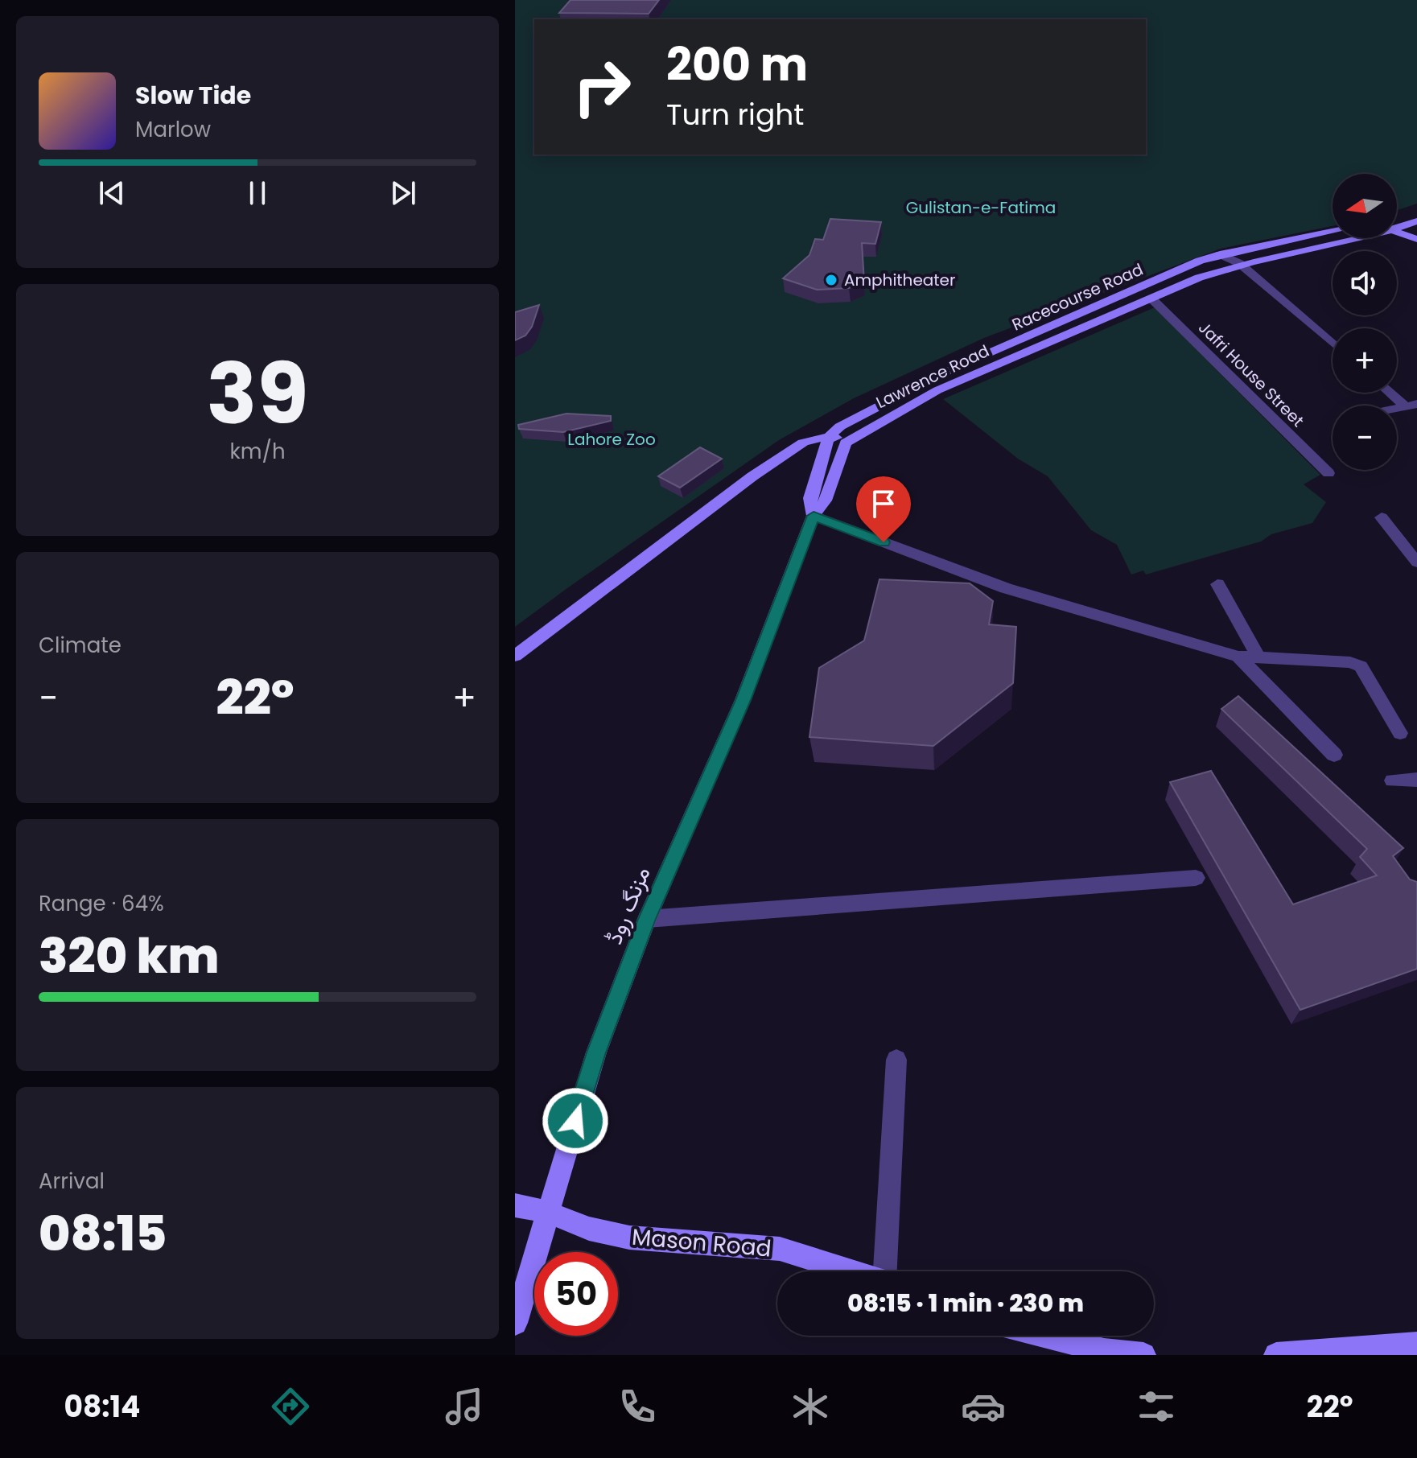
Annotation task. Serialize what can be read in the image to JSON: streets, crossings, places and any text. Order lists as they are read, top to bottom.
{
  "streets": {
    "main road": [
      "Racecourse Road",
      "Lawrence Road",
      "مزنگ روڈ",
      "Mason Road"
    ],
    "street": ["Jafri House Street"]
  },
  "crossings": [
    ["Racecourse Road", "مزنگ روڈ"],
    ["Jafri House Street", "Lawrence Road"],
    ["Lawrence Road", "مزنگ روڈ"],
    ["مزنگ روڈ", "Mason Road"]
  ],
  "parks": ["Gulistan-e-Fatima", "Lahore Zoo"],
  "places": ["Amphitheater"],
  "north": "left",
  "page": {
    "turn": ["200 m", "Turn right"],
    "song": ["Slow Tide", "Marlow"],
    "map_buttons": ["+", "−"],
    "tile": [
      ["39", "km/h"],
      "Climate",
      ["Range · 64%", "320 km"],
      ["Arrival", "08:15"]
    ],
    "heat": ["−", "22°", "+"],
    "limit": "50",
    "trip": "08:15 · 1 min · 230 m",
    "tabs": ["08:14", "22°"]
  }
}
